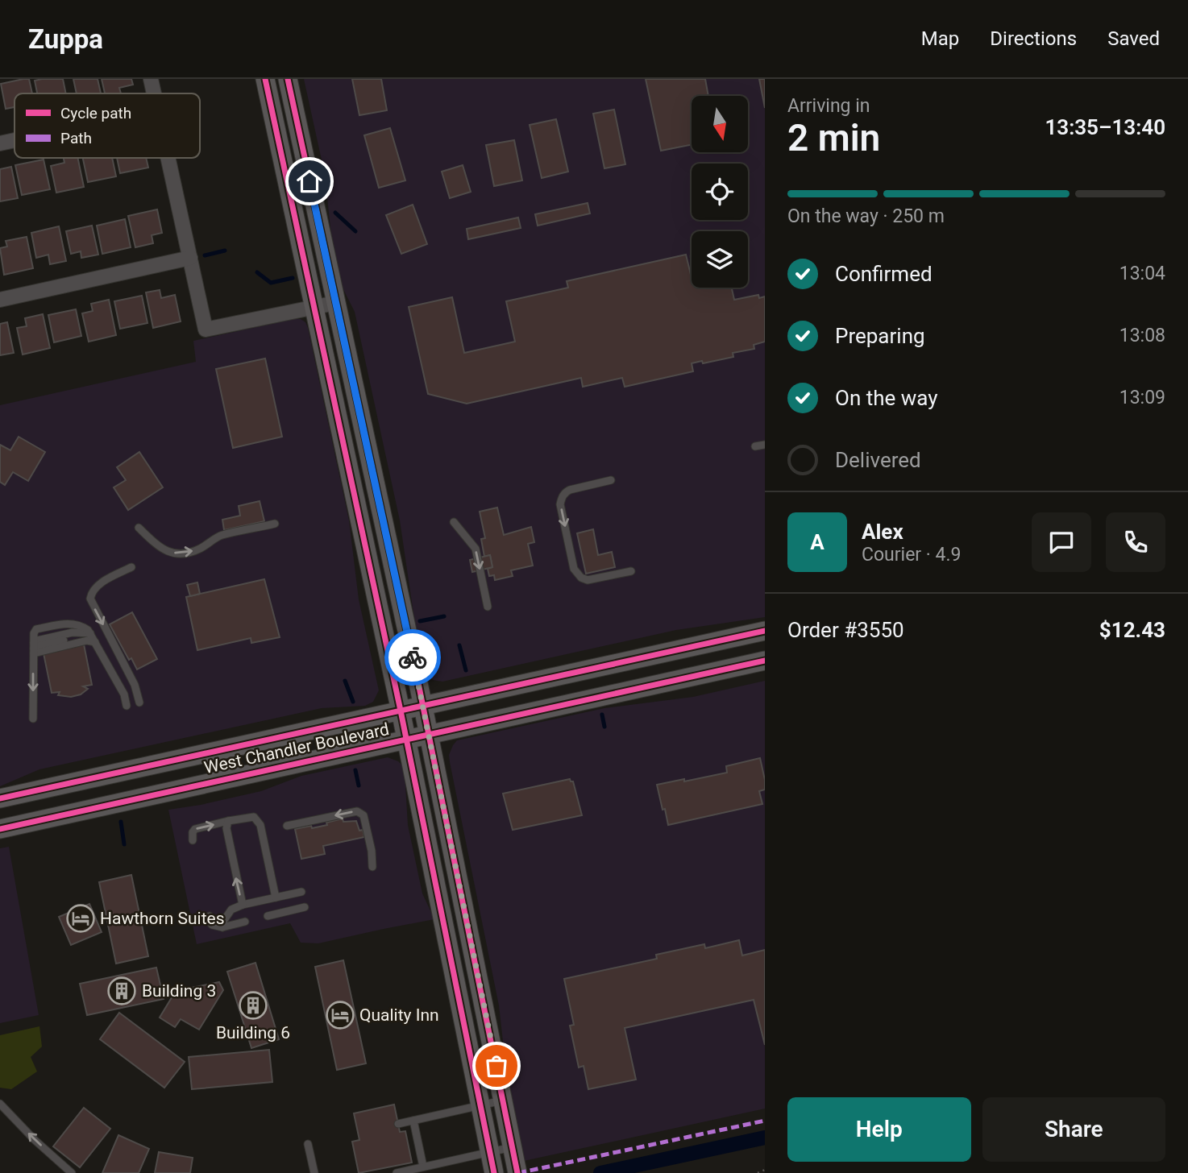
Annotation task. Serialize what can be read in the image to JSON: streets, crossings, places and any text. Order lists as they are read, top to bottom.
{
  "streets": {
    "main road": ["West Chandler Boulevard"]
  },
  "places": {
    "hotel": ["Hawthorn Suites", "Quality Inn"],
    "building": ["Building 3", "Building 6"]
  },
  "legend": ["Cycle path", "Path"],
  "north": "bottom",
  "page": {
    "header": "Zuppa",
    "nav": ["Map", "Directions", "Saved"],
    "heading": ["2 min", "Arriving in", "13:35–13:40"],
    "panel": [
      "Alex",
      "Courier · 4.9",
      "Order #3550",
      "$12.43"
    ],
    "bar": "On the way · 250 m",
    "list": [
      ["Confirmed", "13:04"],
      ["Preparing", "13:08"],
      ["On the way", "13:09"],
      "Delivered"
    ],
    "round": "A",
    "buttons": ["Help", "Share"]
  }
}
